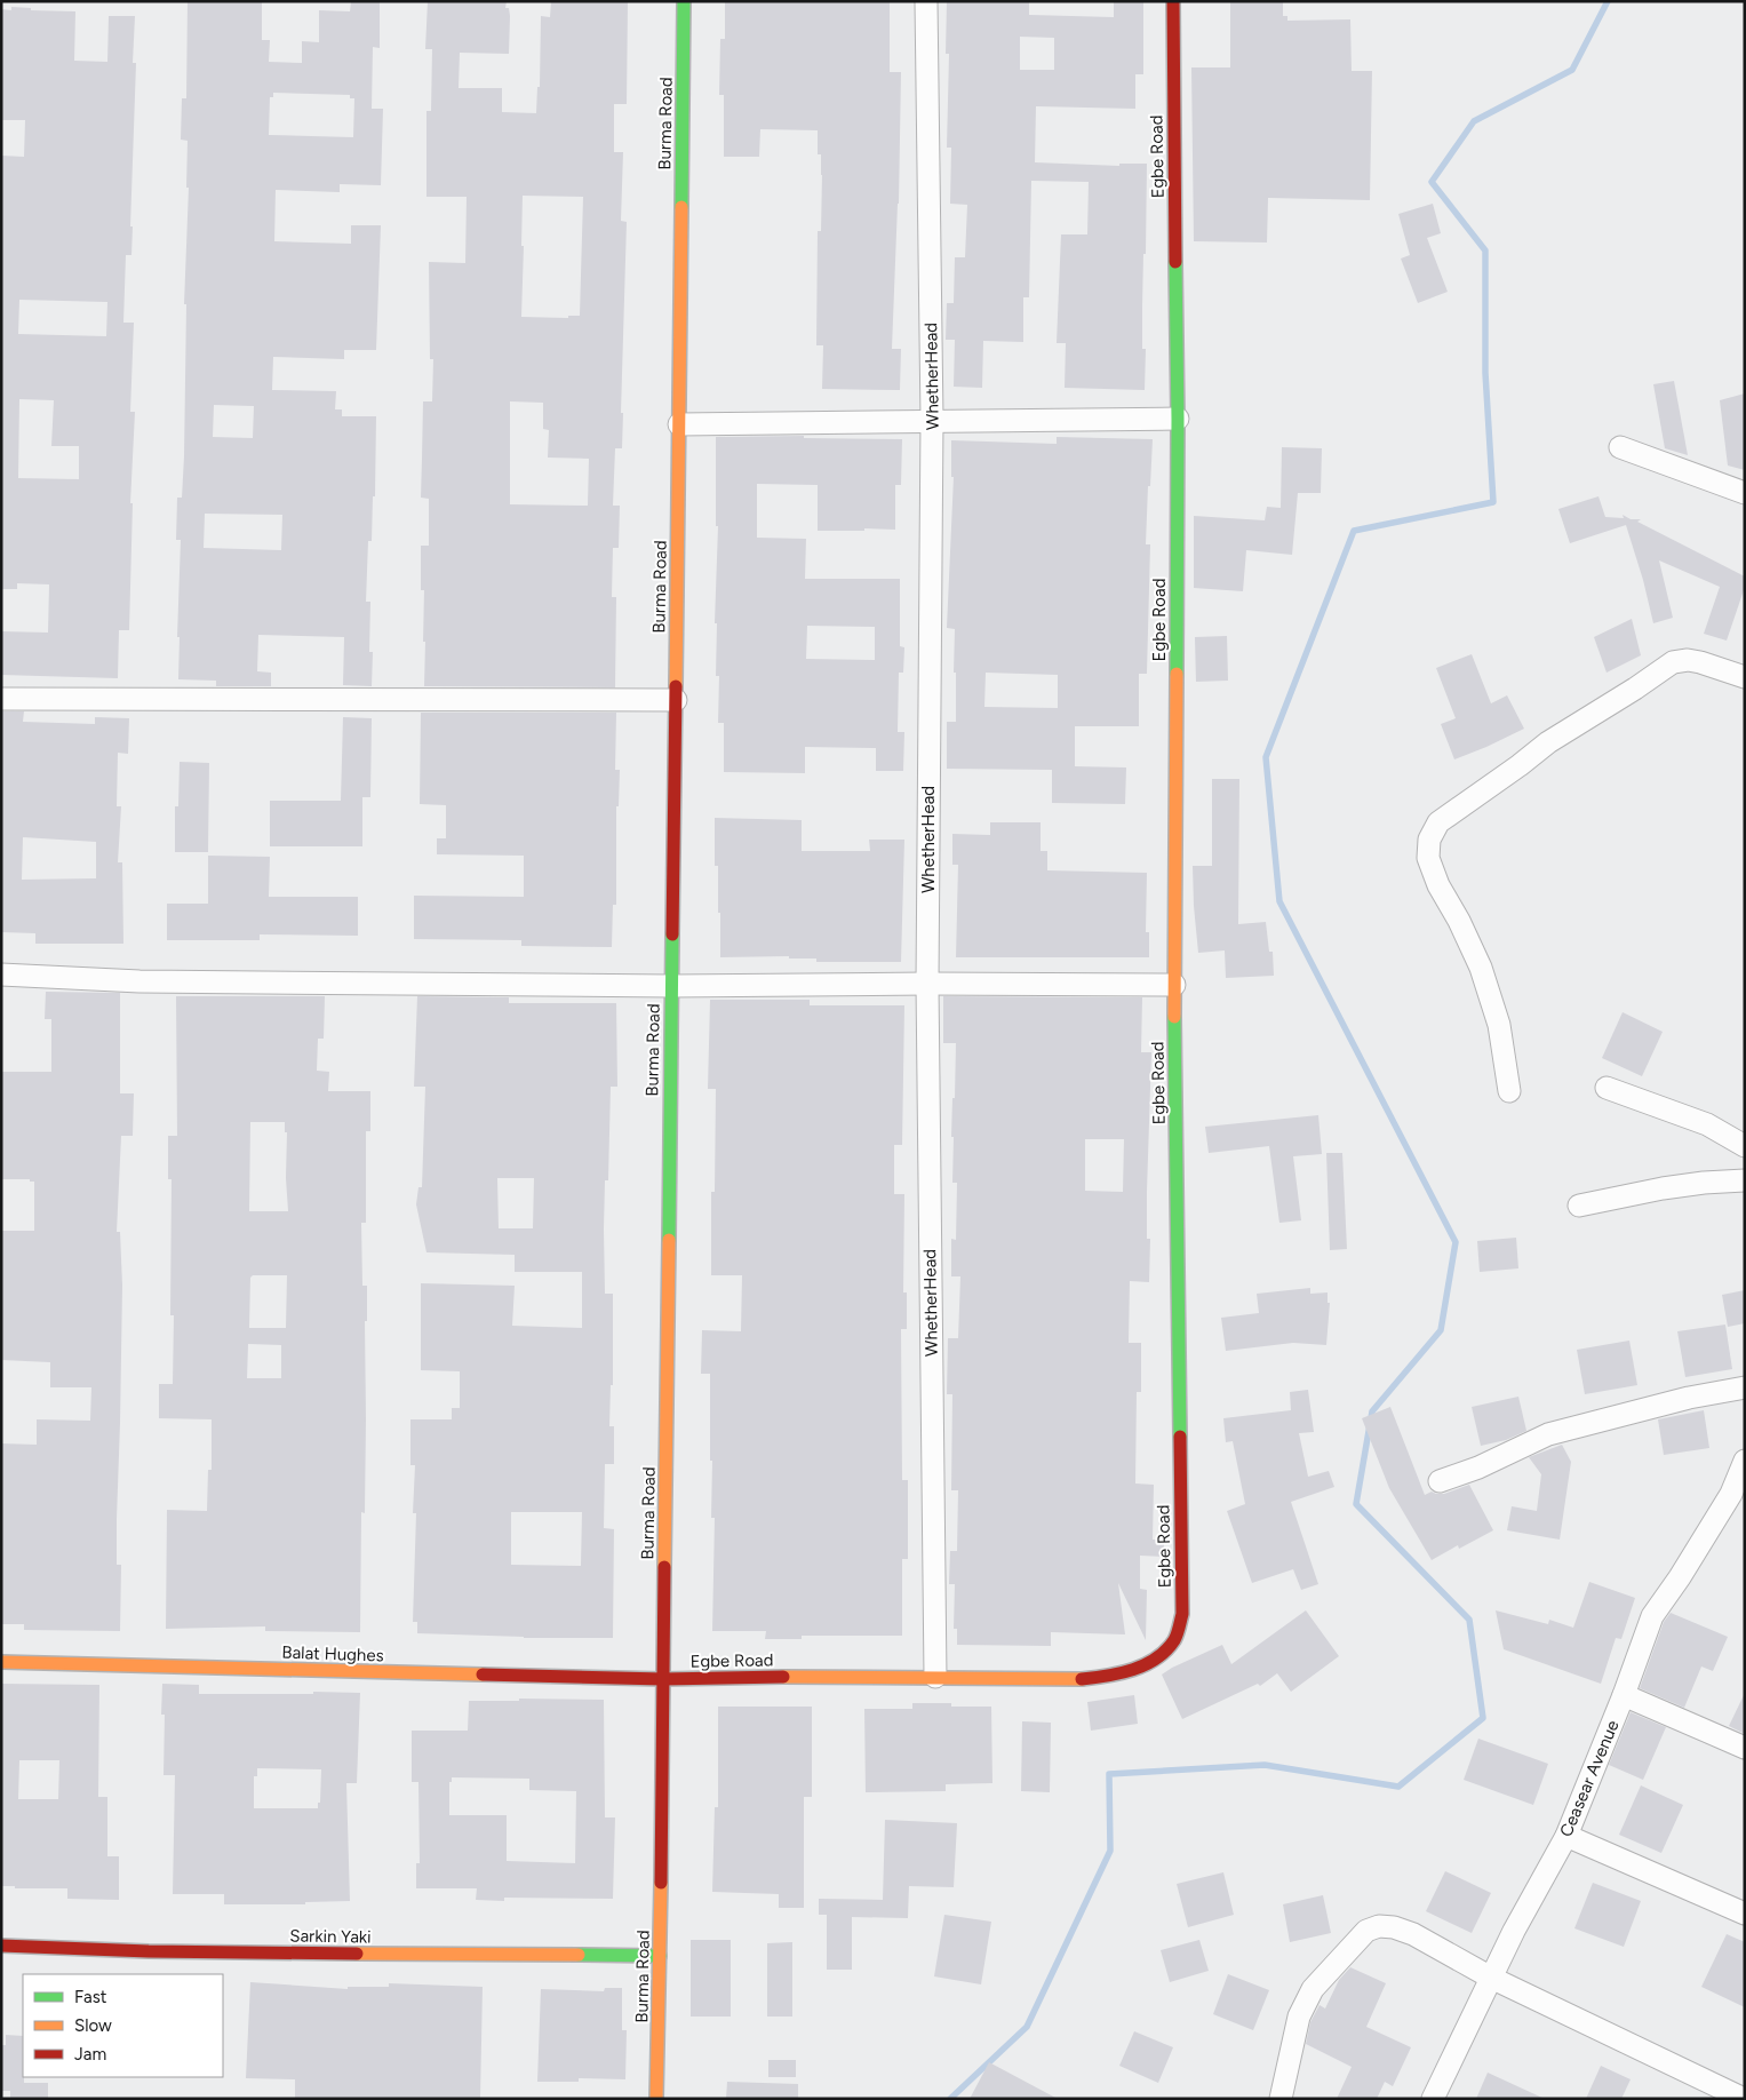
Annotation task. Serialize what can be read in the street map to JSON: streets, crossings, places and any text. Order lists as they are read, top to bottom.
{
  "streets": {
    "street": [
      "Burma Road",
      "Egbe Road",
      "WhetherHead",
      "Balat Hughes",
      "Ceasear Avenue",
      "Sarkin Yaki"
    ]
  },
  "crossings": [
    ["Burma Road", "Egbe Road"],
    ["Burma Road", "Balat Hughes"],
    ["Burma Road", "Sarkin Yaki"],
    ["Egbe Road", "WhetherHead"],
    ["Egbe Road", "Balat Hughes"]
  ],
  "legend": ["Fast", "Slow", "Jam"]
}
